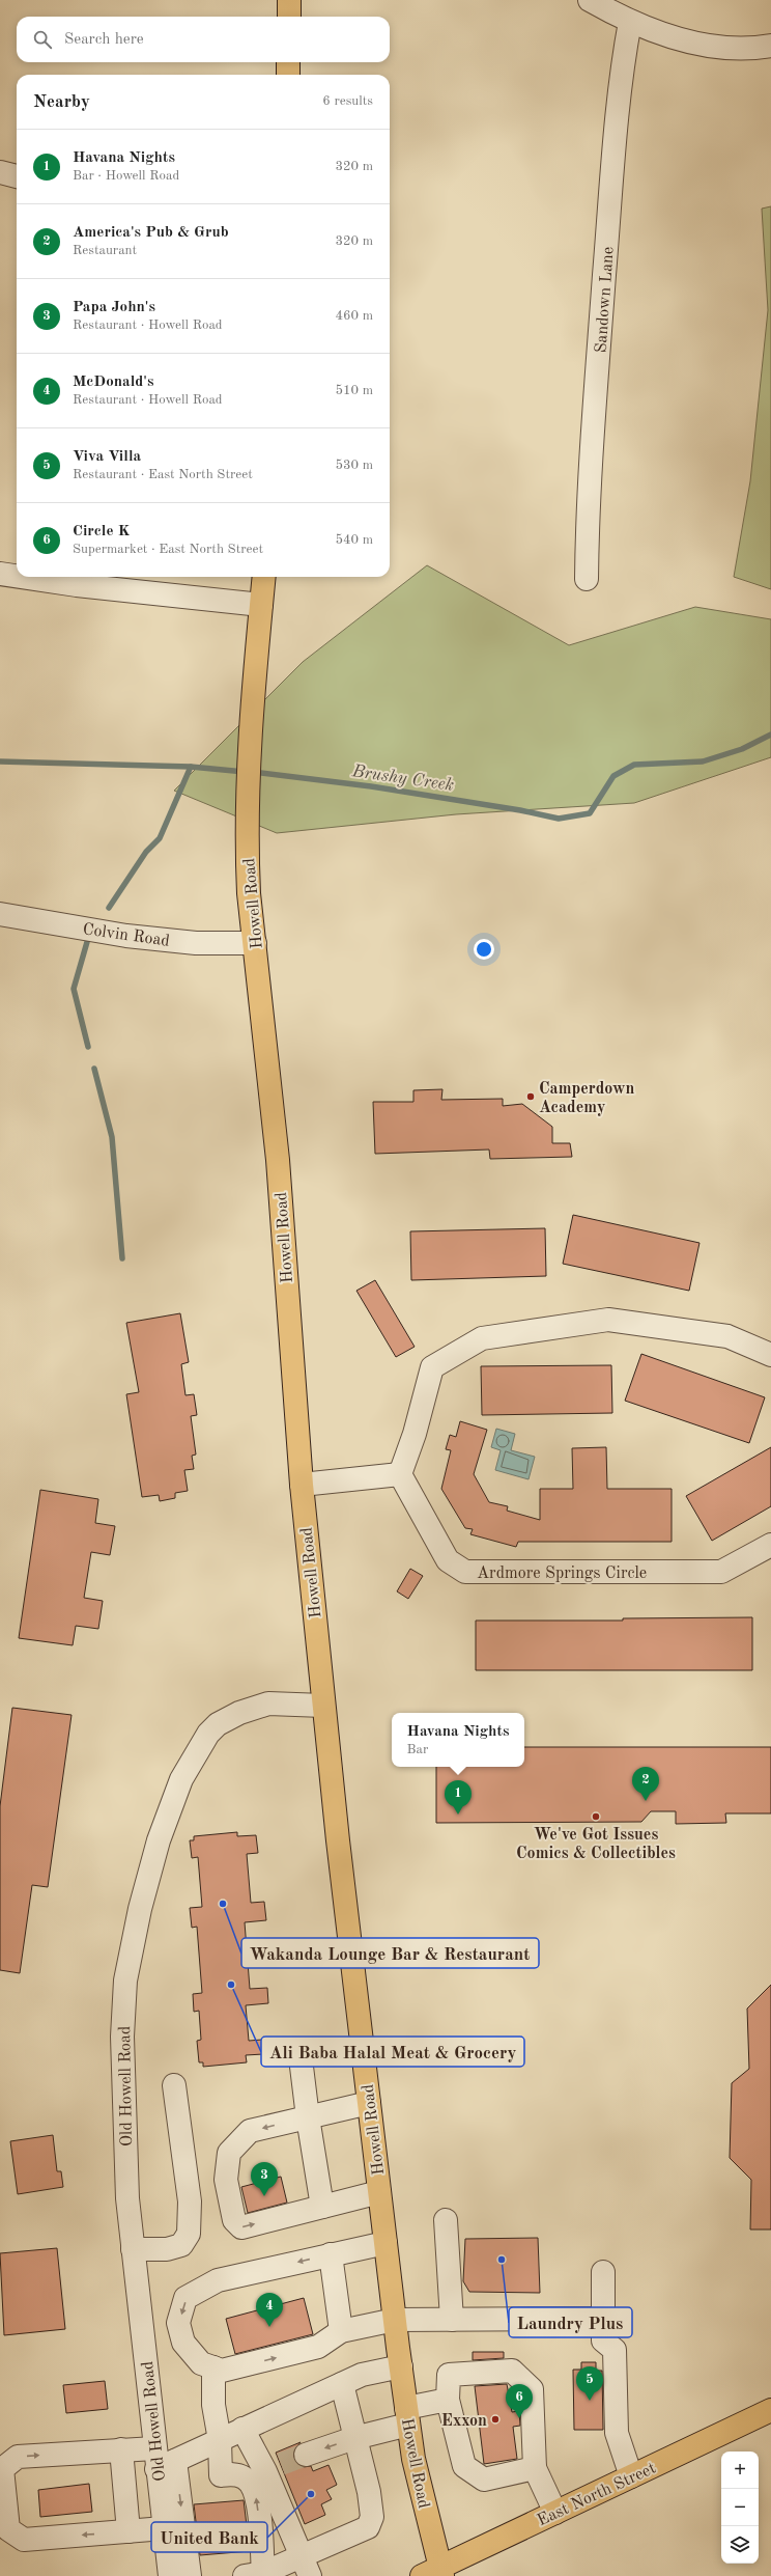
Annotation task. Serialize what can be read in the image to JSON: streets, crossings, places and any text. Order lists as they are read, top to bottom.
{
  "streets": {
    "main road": ["Howell Road", "East North Street"],
    "street": [
      "Sandown Lane",
      "Colvin Road",
      "Ardmore Springs Circle",
      "Old Howell Road"
    ]
  },
  "crossings": [
    ["Howell Road", "Colvin Road"],
    ["Howell Road", "Old Howell Road"],
    ["Howell Road", "East North Street"]
  ],
  "water": ["Brushy Creek"],
  "places": [
    "Camperdown Academy",
    "We've Got Issues Comics & Collectibles",
    "Wakanda Lounge Bar & Restaurant",
    "Ali Baba Halal Meat & Grocery",
    "Laundry Plus",
    "Exxon",
    "United Bank"
  ],
  "page": {
    "search": "Search here",
    "heading": ["Nearby", "6 results"],
    "list": [
      {
        "mark": "1",
        "name": "Havana Nights",
        "note": "Bar · Howell Road",
        "value": "320 m"
      },
      {
        "mark": "2",
        "name": "America's Pub & Grub",
        "note": "Restaurant",
        "value": "320 m"
      },
      {
        "mark": "3",
        "name": "Papa John's",
        "note": "Restaurant · Howell Road",
        "value": "460 m"
      },
      {
        "mark": "4",
        "name": "McDonald's",
        "note": "Restaurant · Howell Road",
        "value": "510 m"
      },
      {
        "mark": "5",
        "name": "Viva Villa",
        "note": "Restaurant · East North Street",
        "value": "530 m"
      },
      {
        "mark": "6",
        "name": "Circle K",
        "note": "Supermarket · East North Street",
        "value": "540 m"
      }
    ],
    "popup": ["Havana Nights", "Bar"],
    "pins": [
      "2",
      "1",
      "3",
      "4",
      "5",
      "6"
    ],
    "map_buttons": ["+", "−"]
  }
}
